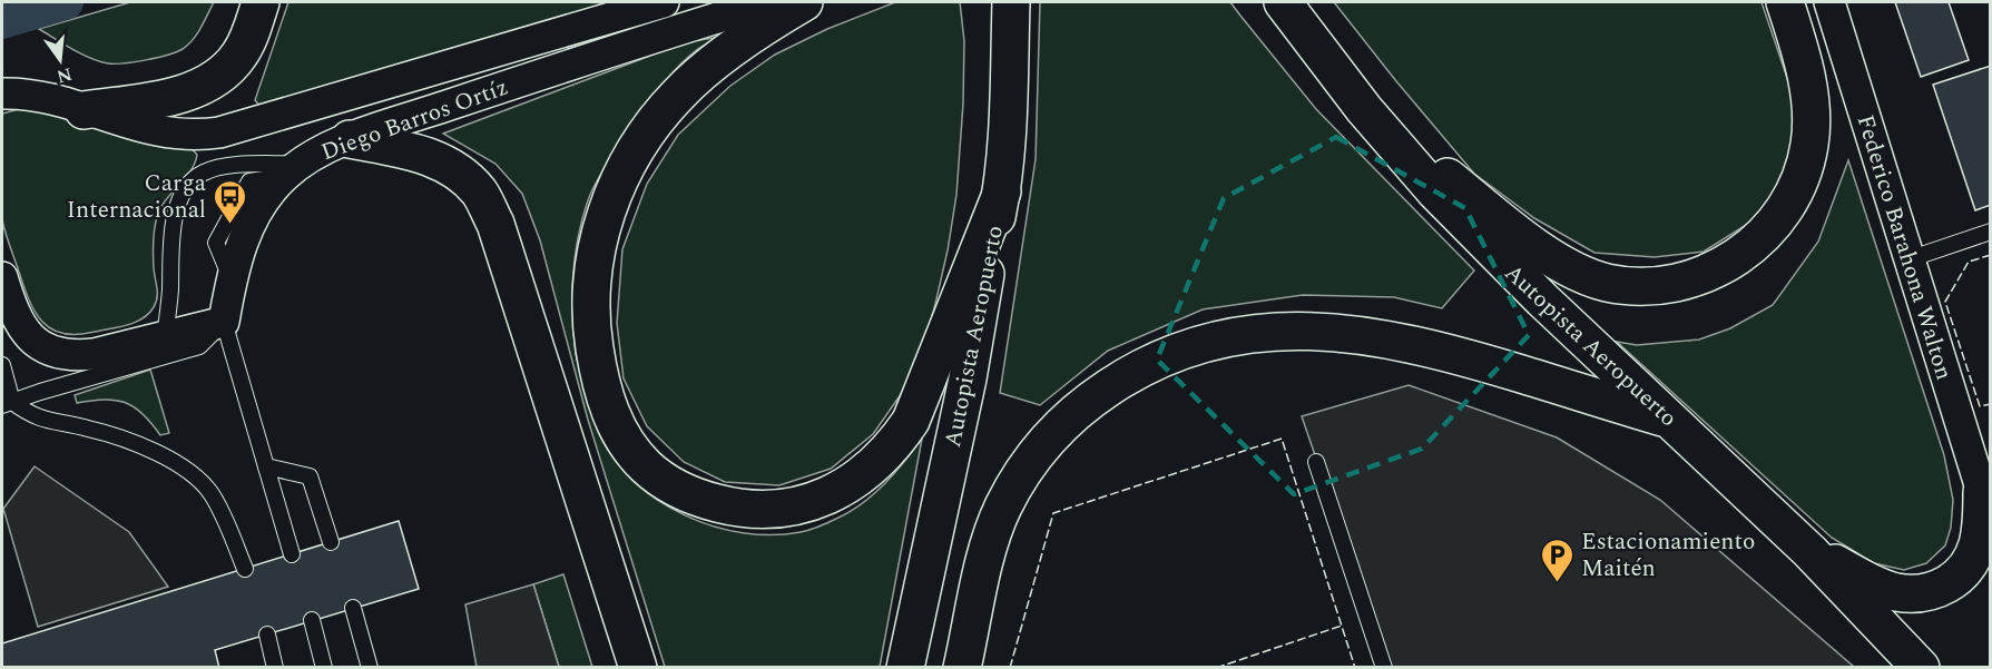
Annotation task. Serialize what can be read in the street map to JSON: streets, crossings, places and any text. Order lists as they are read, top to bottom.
{
  "streets": {
    "highway": ["Autopista Aeropuerto"],
    "street": ["Diego Barros Ortíz", "Federico Barahona Walton"]
  },
  "places": {
    "bus stop": ["Carga Internacional"],
    "parking": ["Estacionamiento Maitén"]
  },
  "north": "bottom"
}
